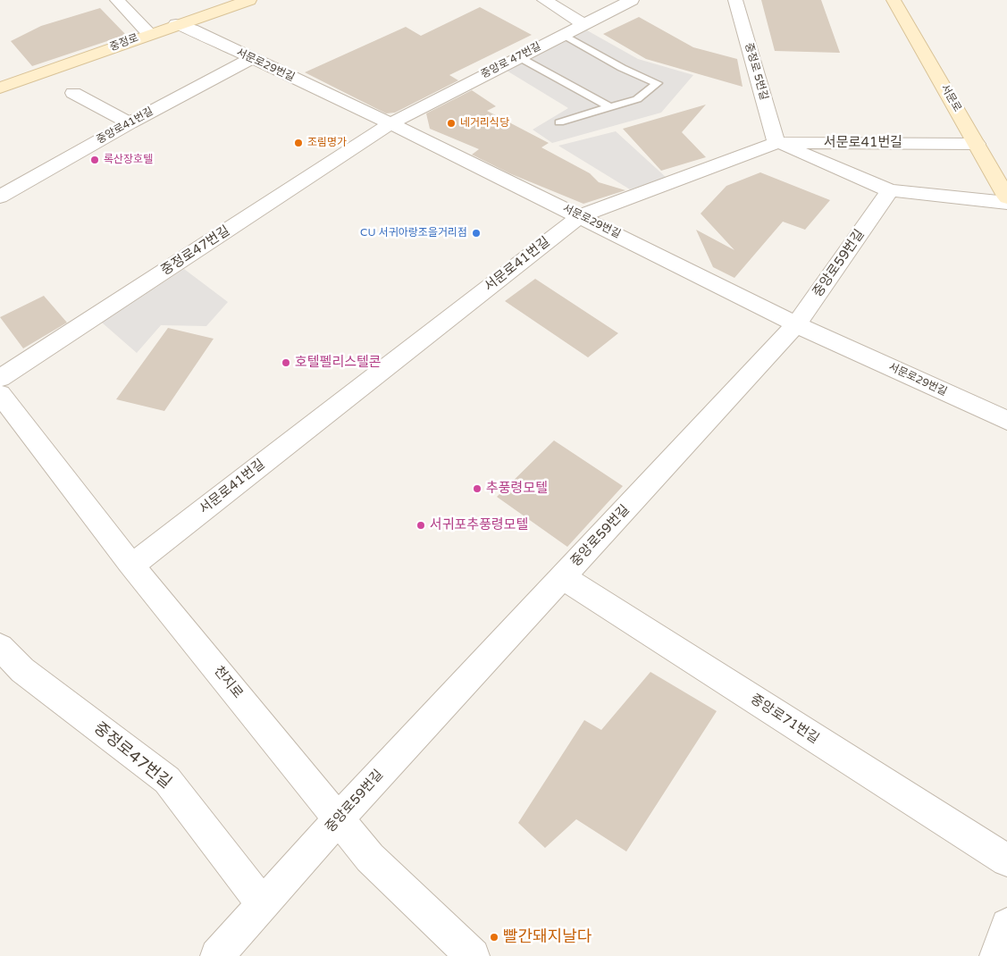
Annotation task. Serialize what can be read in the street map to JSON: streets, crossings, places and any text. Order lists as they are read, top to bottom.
{
  "streets": {
    "street": [
      "중정로",
      "중앙로 47번길",
      "서문로29번길",
      "중정로 5번길",
      "서문로",
      "중앙로41번길",
      "서문로41번길",
      "중정로47번길",
      "중앙로59번길",
      "천지로",
      "중앙로71번길"
    ]
  },
  "crossings": [
    ["중정로", "서문로29번길"],
    ["중앙로 47번길", "서문로29번길"],
    ["중앙로 47번길", "중정로47번길"],
    ["서문로29번길", "중앙로41번길"],
    ["서문로29번길", "서문로41번길"],
    ["서문로29번길", "중정로47번길"],
    ["서문로29번길", "중앙로59번길"],
    ["중정로 5번길", "서문로41번길"],
    ["서문로", "서문로41번길"],
    ["서문로41번길", "천지로"],
    ["중정로47번길", "중앙로59번길"],
    ["중앙로59번길", "천지로"],
    ["중앙로59번길", "중앙로71번길"]
  ],
  "places": [
    "네거리식당",
    "조림명가",
    "록산장호텔",
    "CU 서귀아랑조을거리점",
    "호텔펠리스텔콘",
    "추풍령모텔",
    "서귀포추풍령모텔",
    "빨간돼지날다"
  ]
}
